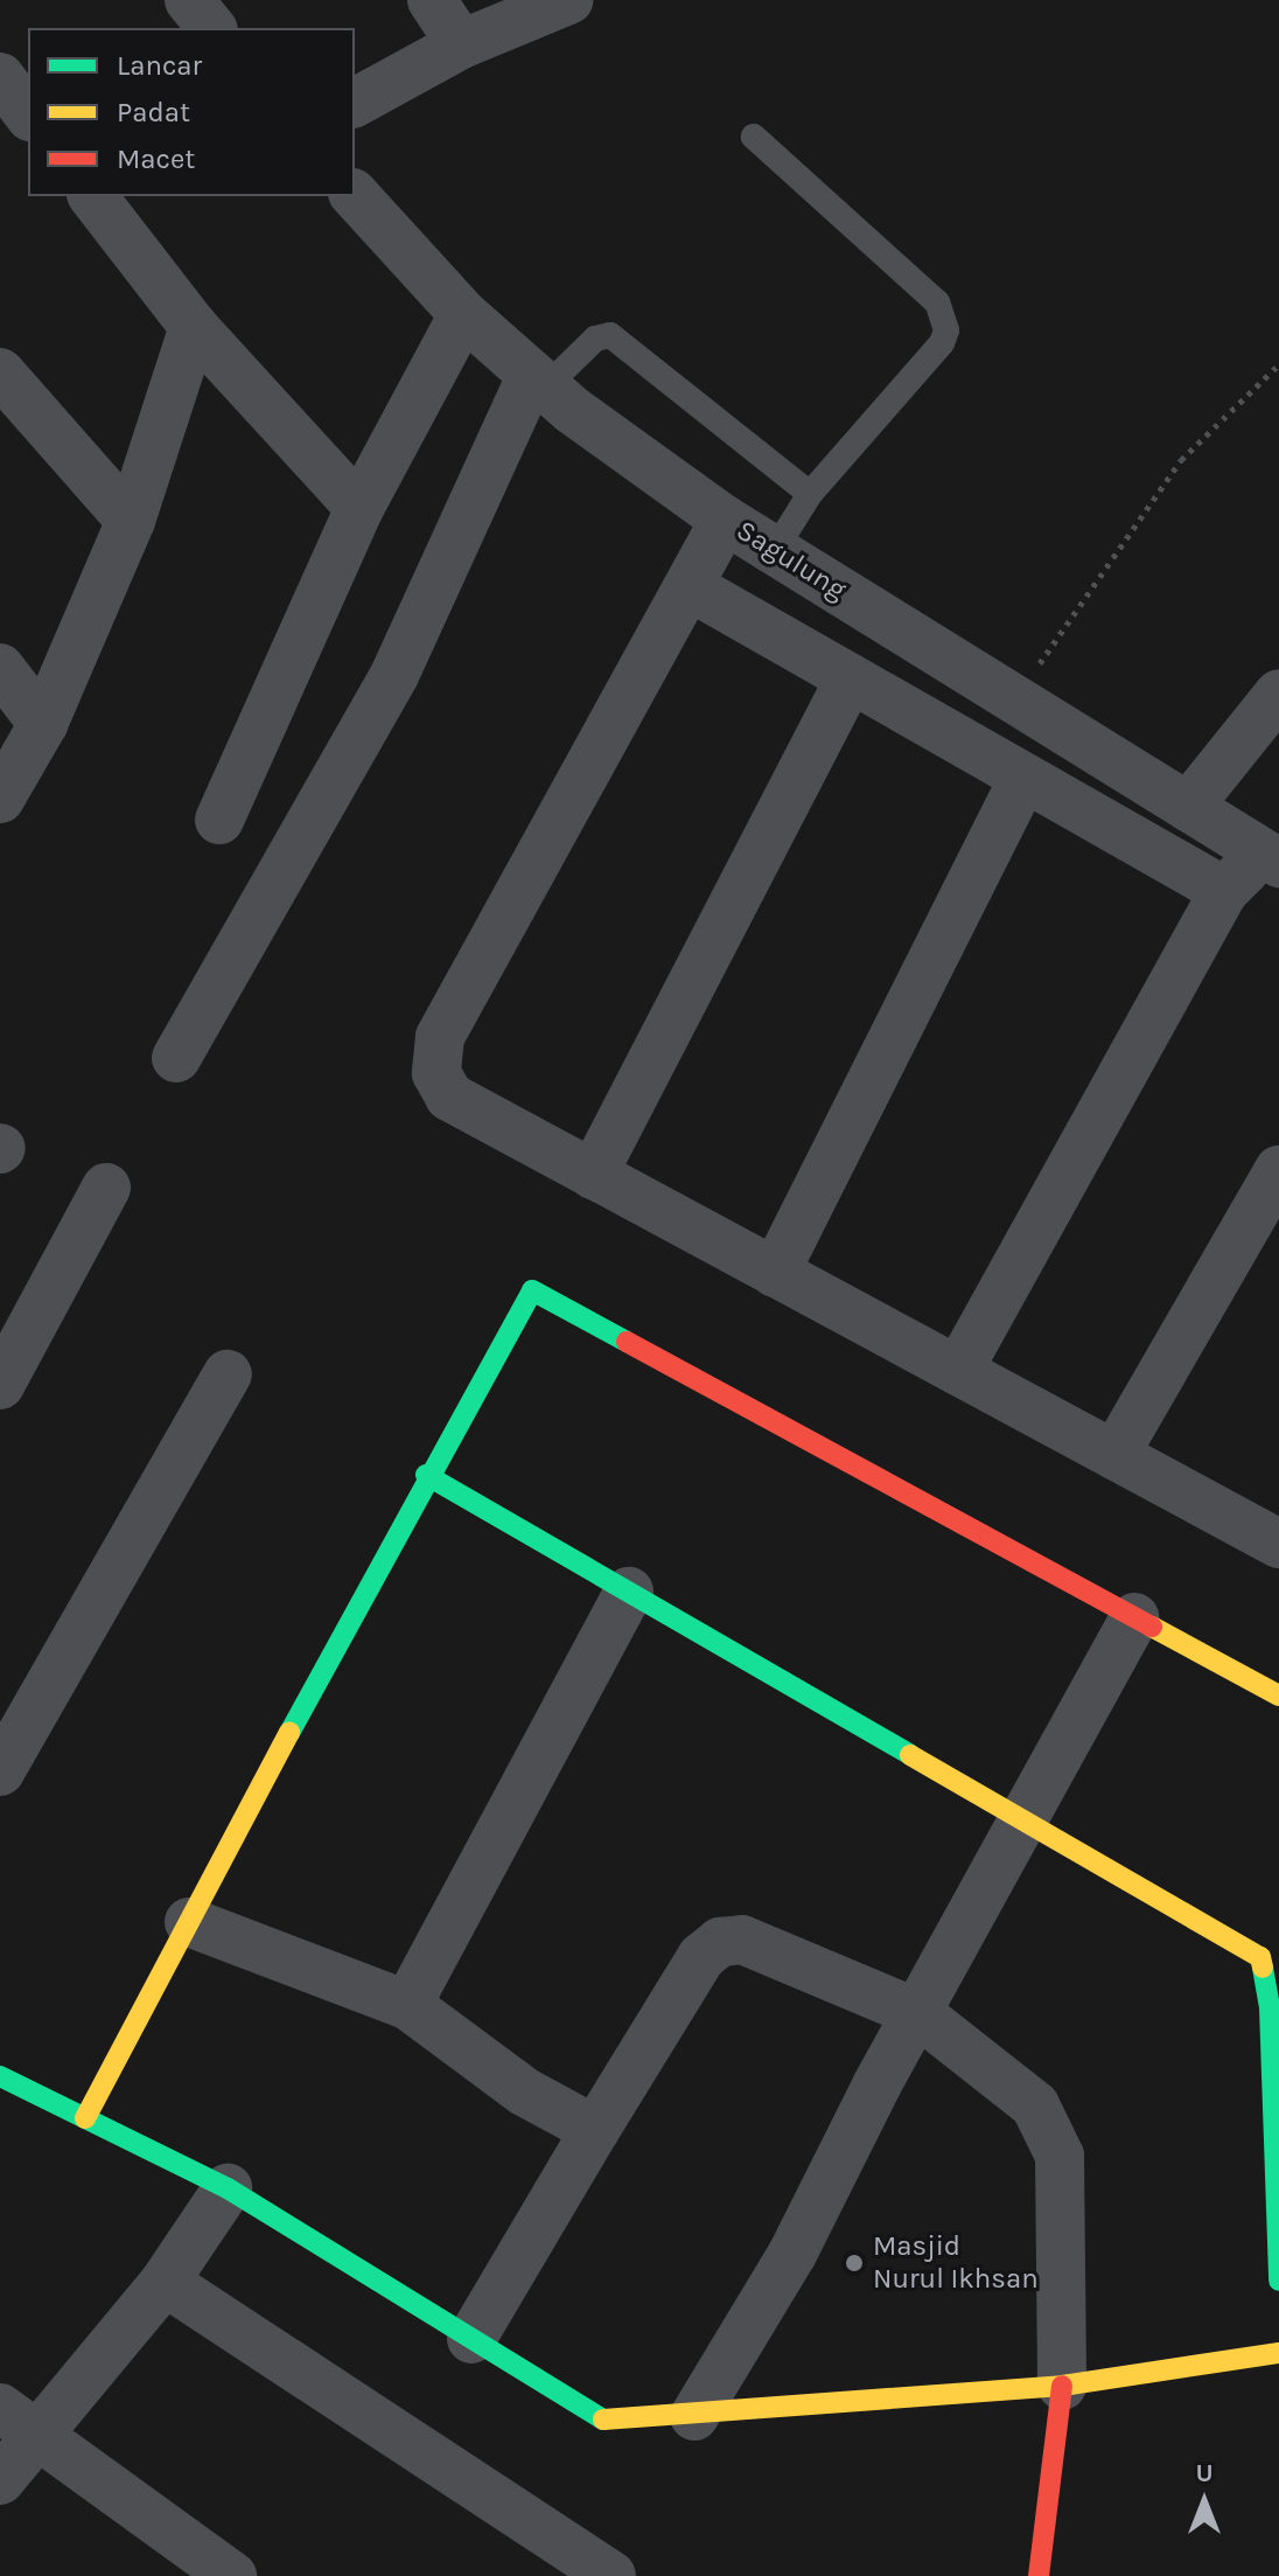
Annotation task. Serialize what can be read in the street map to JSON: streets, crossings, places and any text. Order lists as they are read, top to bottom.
{
  "streets": {
    "street": ["Sagulung"]
  },
  "places": ["Masjid Nurul Ikhsan"],
  "legend": ["Lancar", "Padat", "Macet"],
  "north": "top"
}
